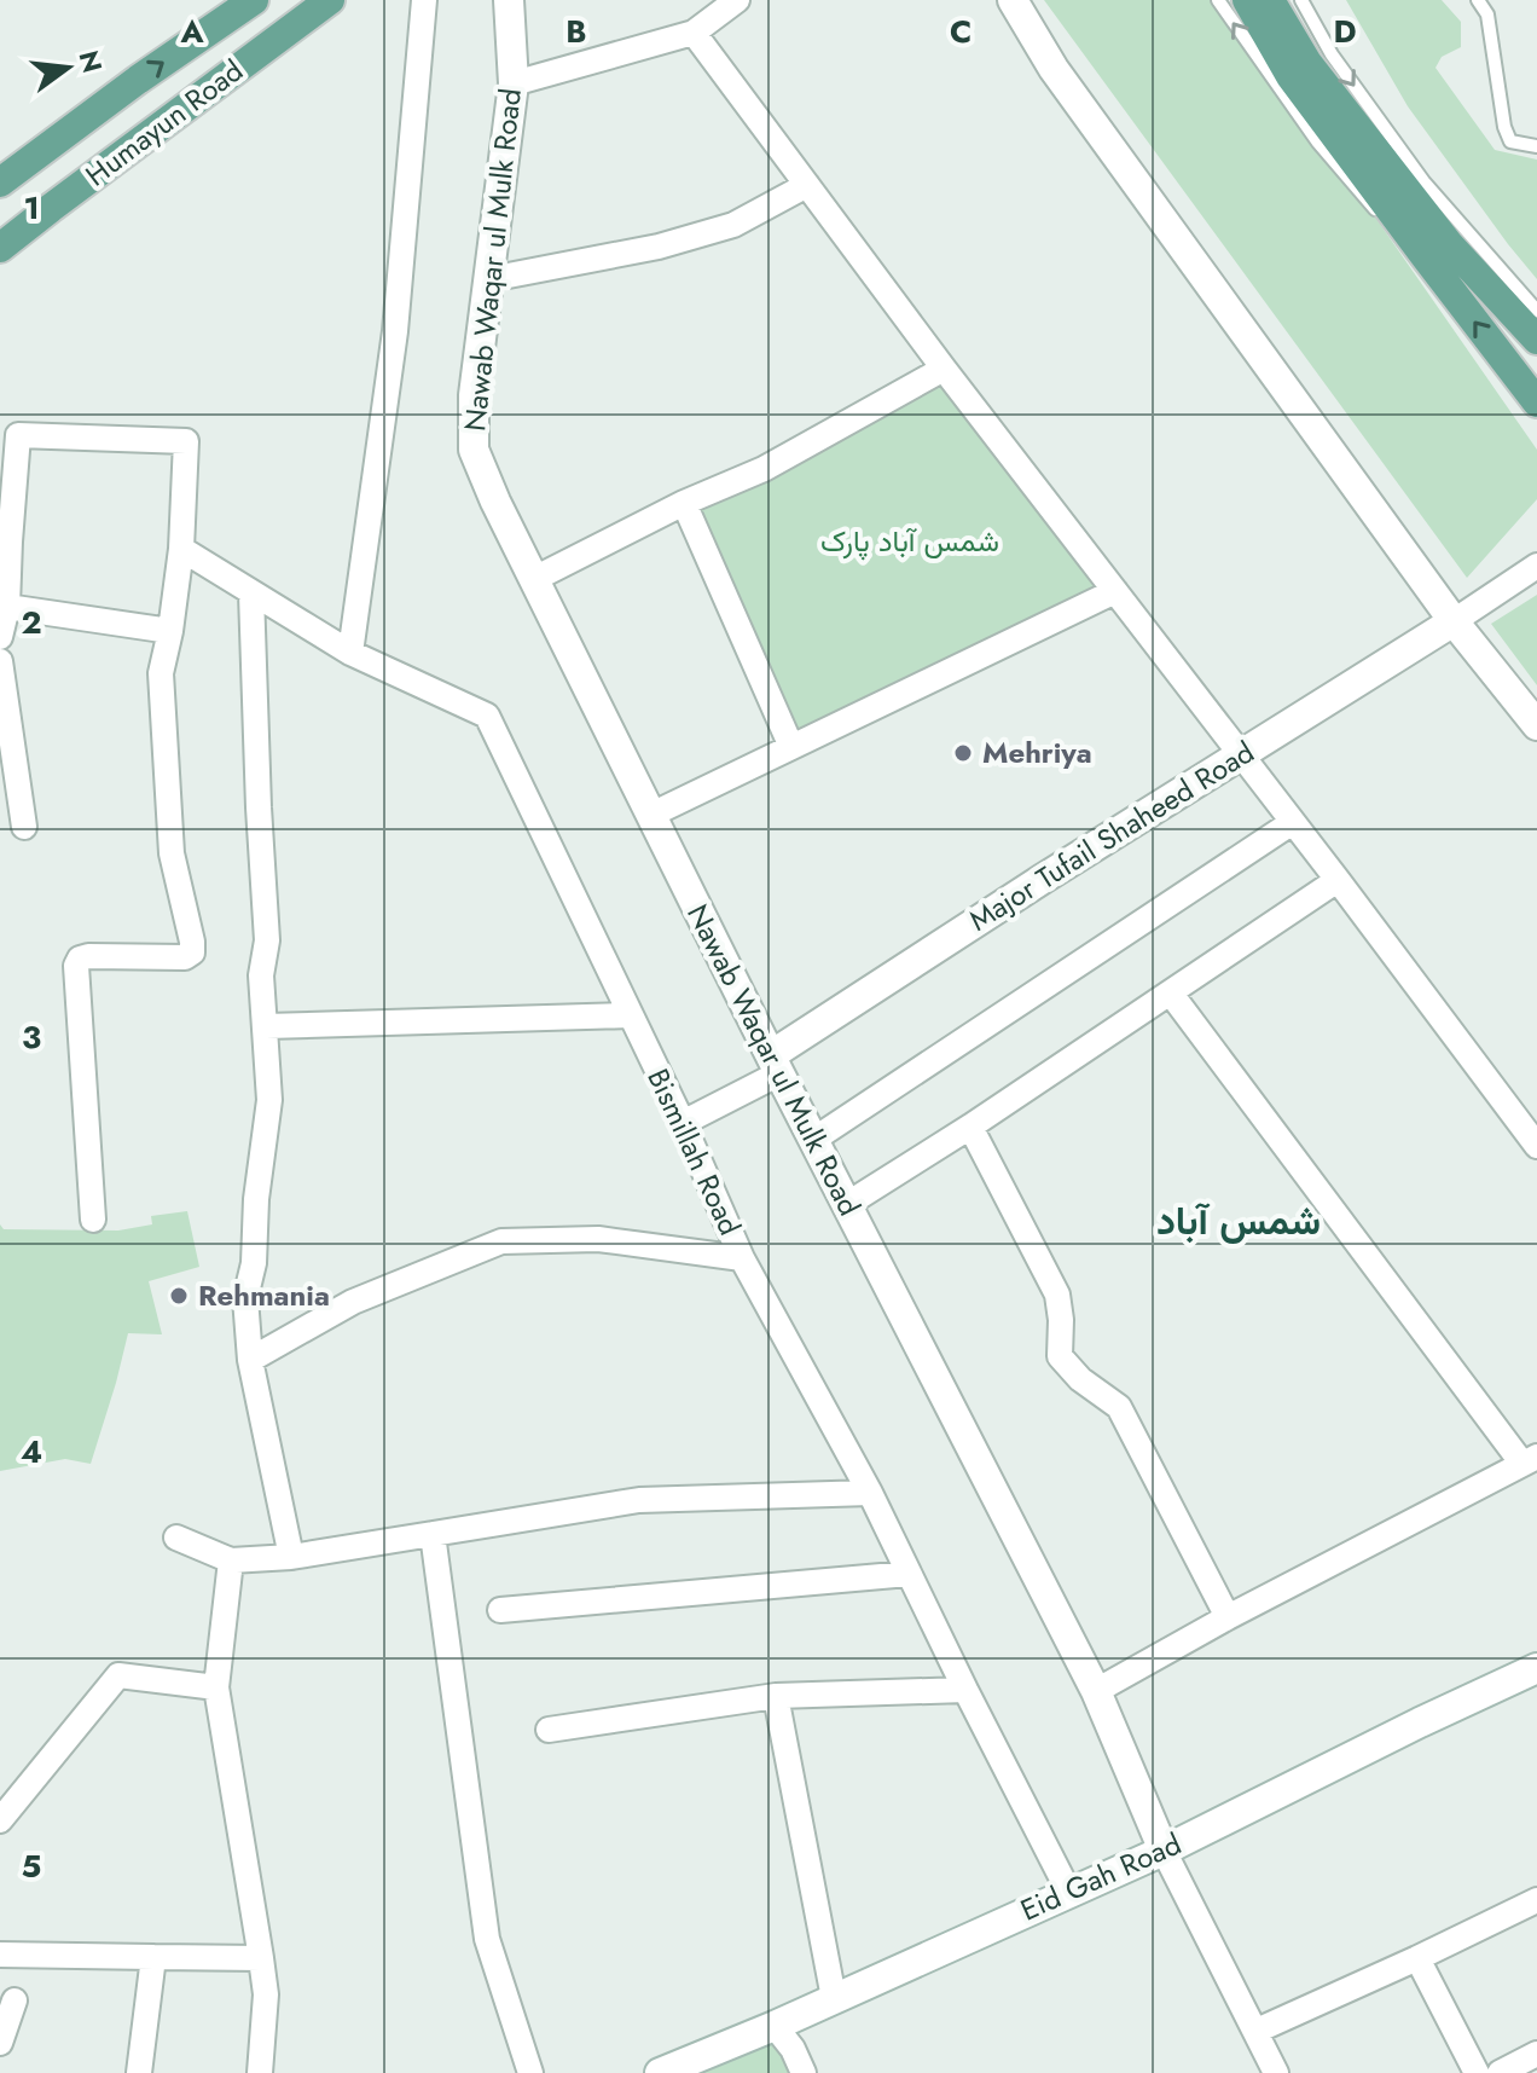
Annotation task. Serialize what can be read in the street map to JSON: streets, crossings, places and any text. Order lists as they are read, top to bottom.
{
  "streets": {
    "main road": ["Humayun Road"],
    "street": [
      "Nawab Waqar ul Mulk Road",
      "Major Tufail Shaheed Road",
      "Bismillah Road",
      "Eid Gah Road"
    ]
  },
  "crossings": [
    ["Nawab Waqar ul Mulk Road", "Major Tufail Shaheed Road"],
    ["Nawab Waqar ul Mulk Road", "Eid Gah Road"],
    ["Bismillah Road", "Eid Gah Road"]
  ],
  "districts": ["شمس آباد"],
  "parks": ["شمس آباد پارک"],
  "places": ["Mehriya", "Rehmania"],
  "north": "right",
  "grid": {
    "columns": [
      "A",
      "B",
      "C",
      "D"
    ],
    "rows": [
      "1",
      "2",
      "3",
      "4",
      "5"
    ]
  }
}
